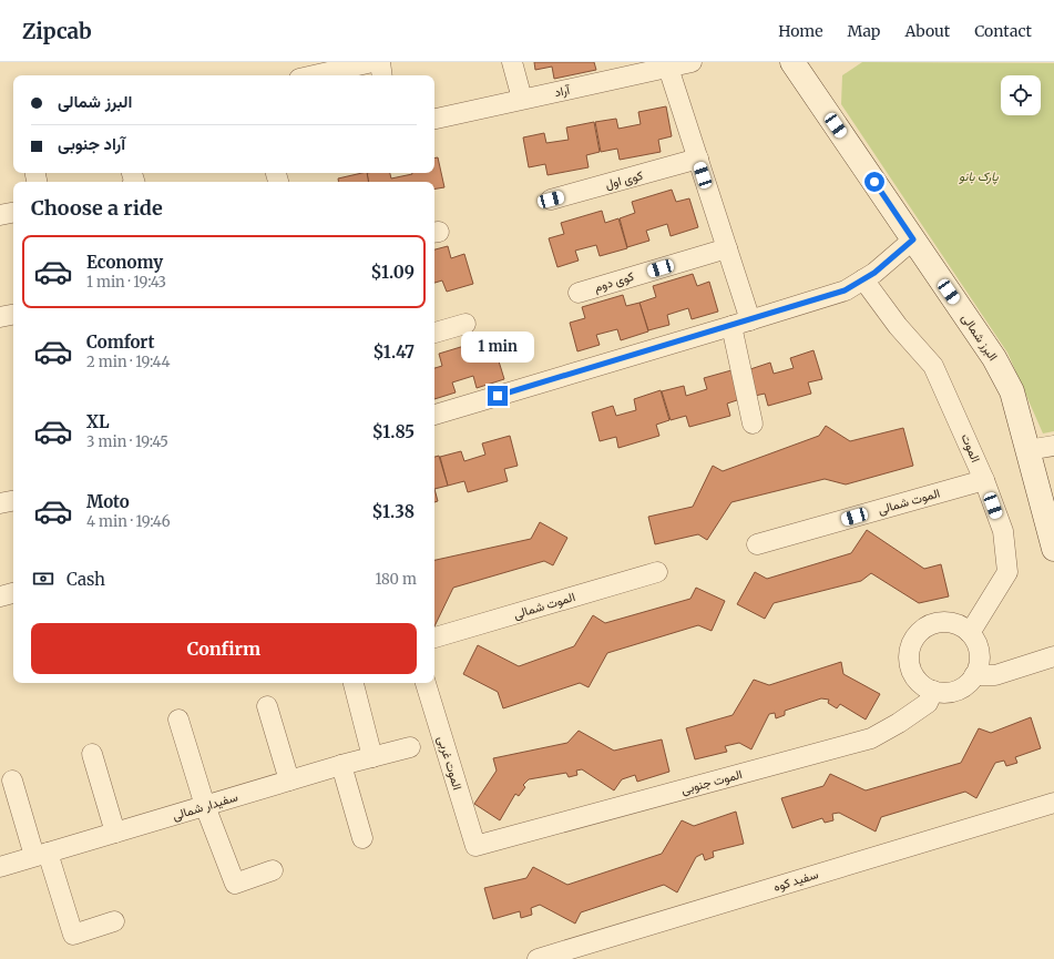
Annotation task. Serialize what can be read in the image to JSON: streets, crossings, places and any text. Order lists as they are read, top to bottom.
{
  "streets": {
    "street": [
      "آراد",
      "کوی اول",
      "کوی دوم",
      "البرز شمالی",
      "الموت",
      "الموت شمالی",
      "الموت غربی",
      "الموت جنوبی",
      "سفیدار شمالی",
      "سفید کوه"
    ]
  },
  "crossings": [
    ["الموت", "الموت شمالی"],
    ["الموت", "الموت جنوبی"],
    ["الموت غربی", "الموت جنوبی"]
  ],
  "parks": ["پارک بانو"],
  "page": {
    "header": "Zipcab",
    "nav": [
      "Home",
      "Map",
      "About",
      "Contact"
    ],
    "banner": ["البرز شمالی", "آراد جنوبی"],
    "heading": "Choose a ride",
    "list": [
      {
        "name": "Economy",
        "note": "1 min · 19:43",
        "value": "$1.09"
      },
      {
        "name": "Comfort",
        "note": "2 min · 19:44",
        "value": "$1.47"
      },
      {
        "name": "XL",
        "note": "3 min · 19:45",
        "value": "$1.85"
      },
      {
        "name": "Moto",
        "note": "4 min · 19:46",
        "value": "$1.38"
      }
    ],
    "bubble": "1 min",
    "pay": ["Cash", "180 m"],
    "buttons": "Confirm"
  }
}
